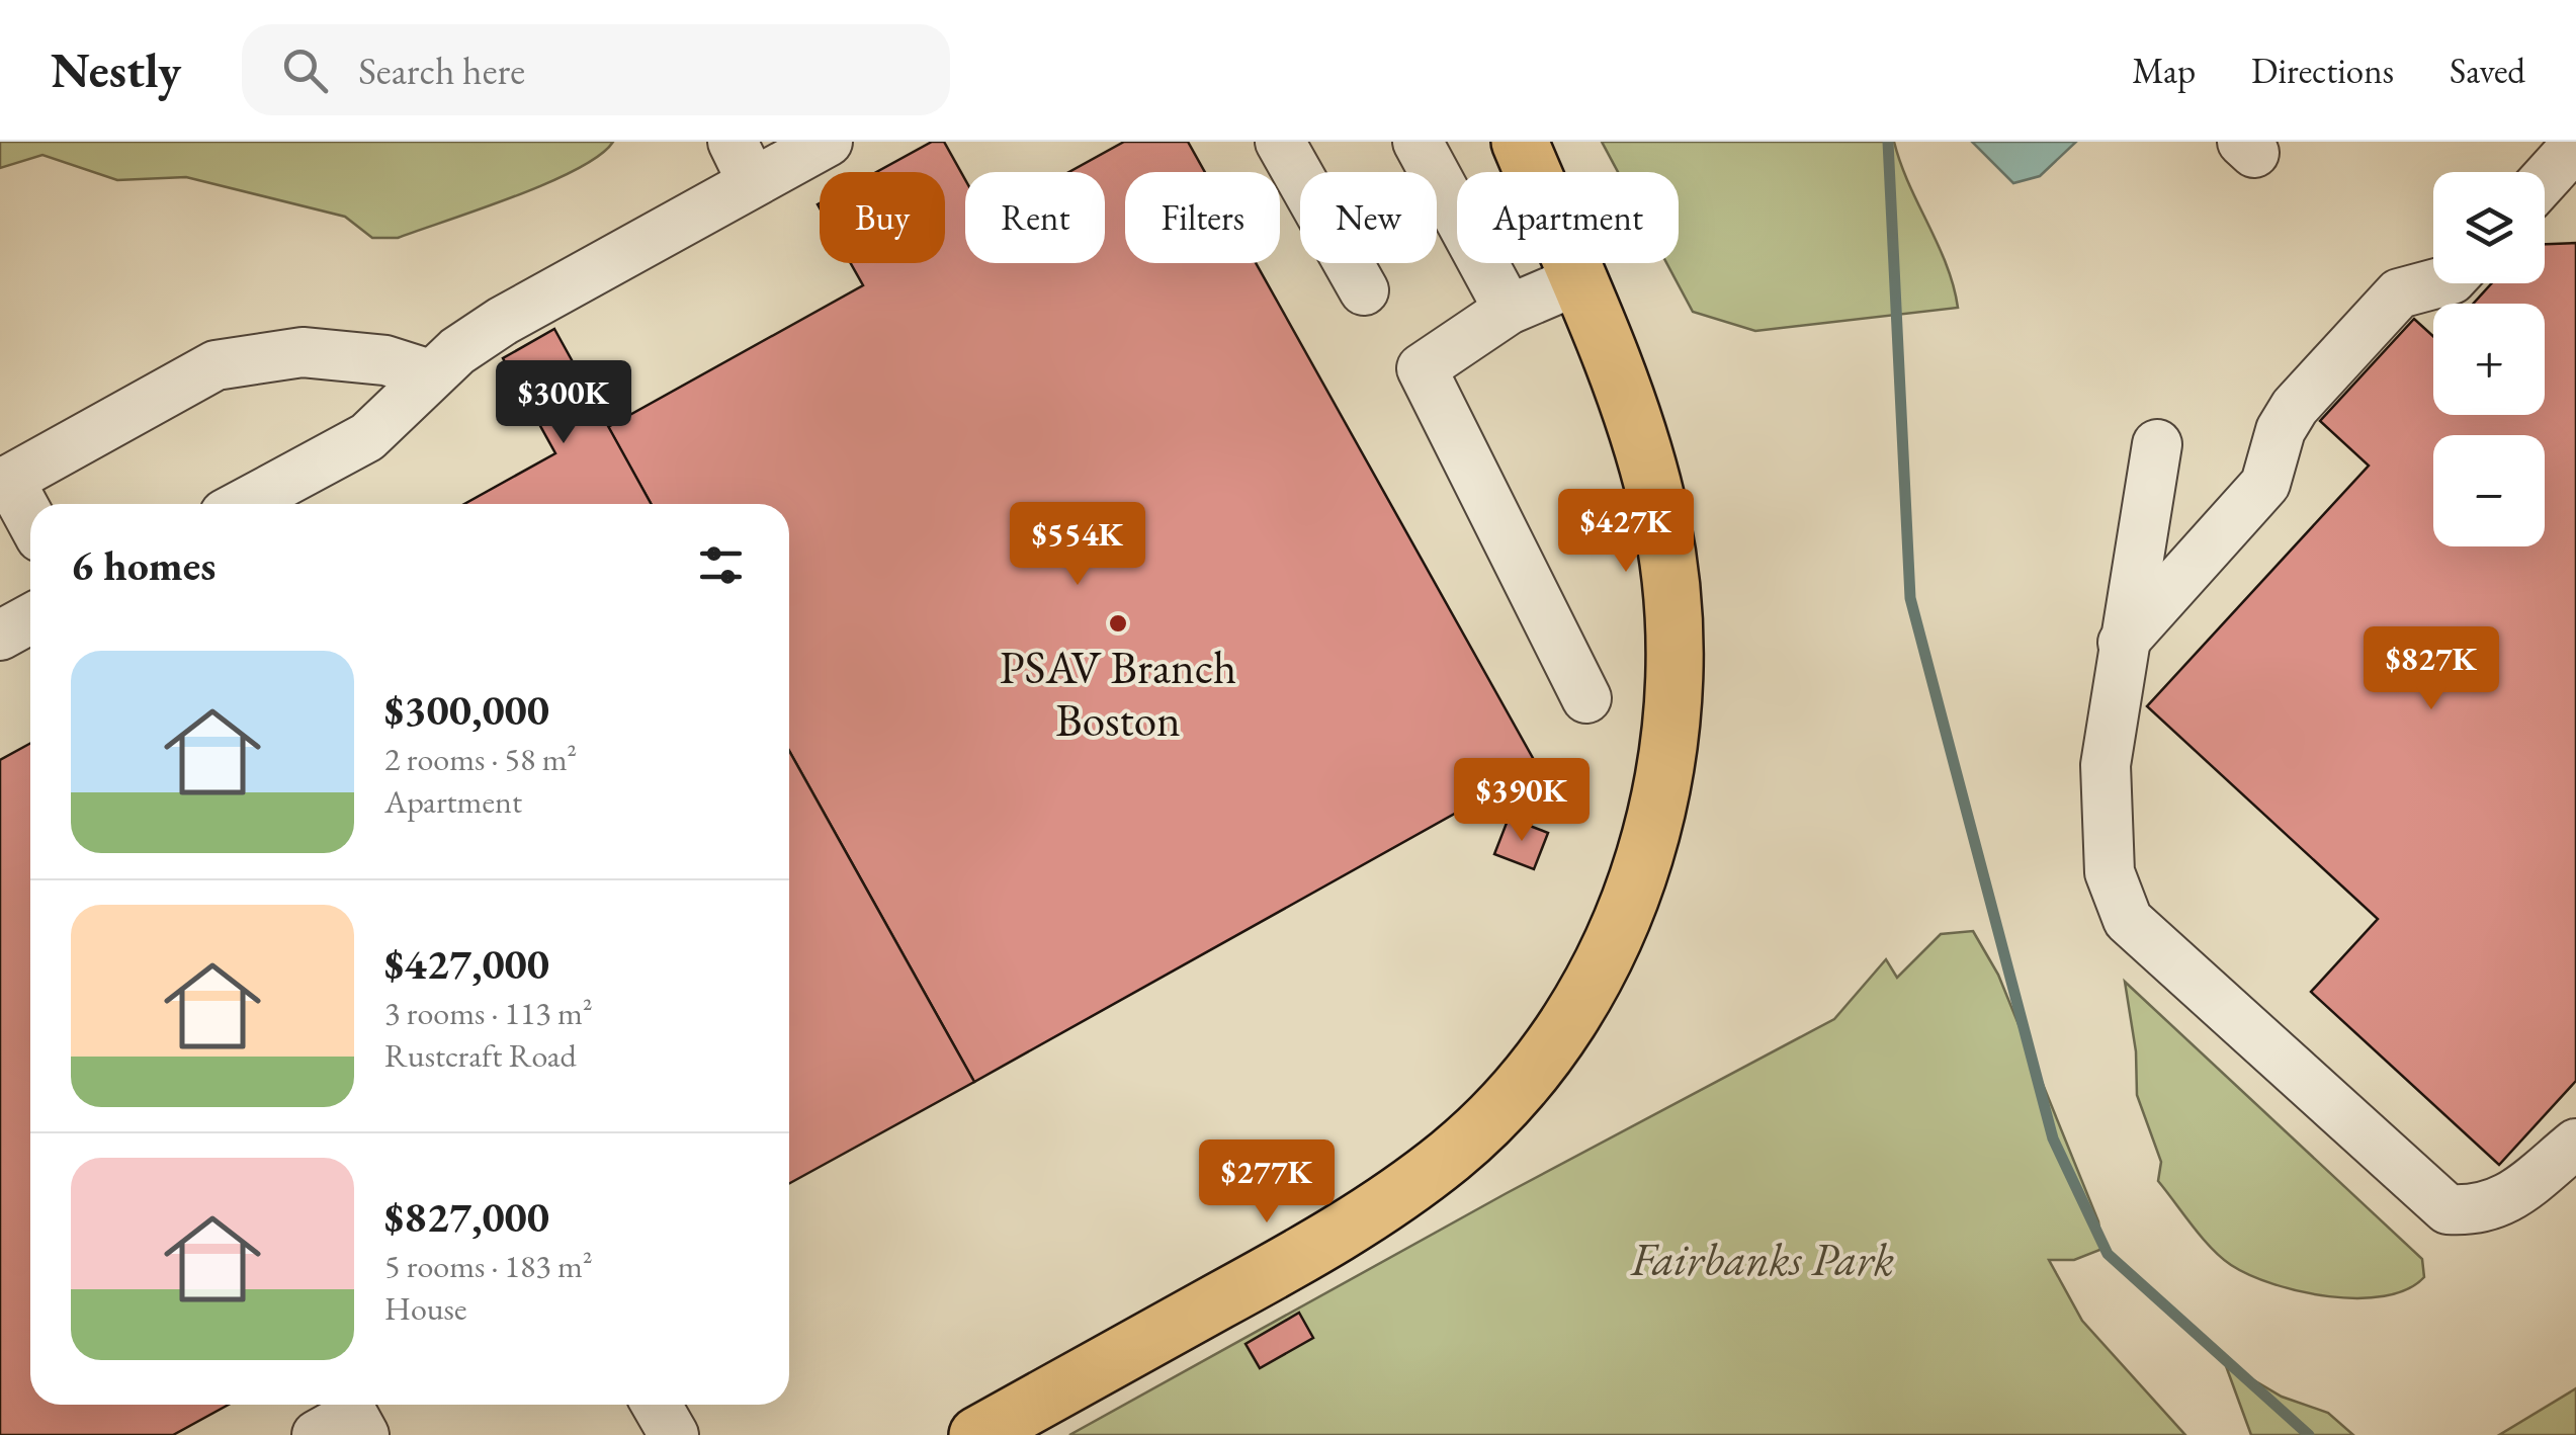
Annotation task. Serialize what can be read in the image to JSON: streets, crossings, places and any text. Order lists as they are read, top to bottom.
{
  "parks": ["Fairbanks Park"],
  "places": ["PSAV Branch Boston"],
  "page": {
    "header": "Nestly",
    "search": "Search here",
    "nav": ["Map", "Directions", "Saved"],
    "map_buttons": ["+", "−"],
    "chip": [
      "Buy",
      "Rent",
      "Filters",
      "New",
      "Apartment"
    ],
    "price": [
      "$300K",
      "$427K",
      "$554K",
      "$827K",
      "$390K",
      "$277K"
    ],
    "heading": "6 homes",
    "list": [
      {
        "name": "$300,000",
        "note": "2 rooms · 58 m² · Apartment"
      },
      {
        "name": "$427,000",
        "note": "3 rooms · 113 m² · Rustcraft Road"
      },
      {
        "name": "$827,000",
        "note": "5 rooms · 183 m² · House"
      }
    ]
  }
}
